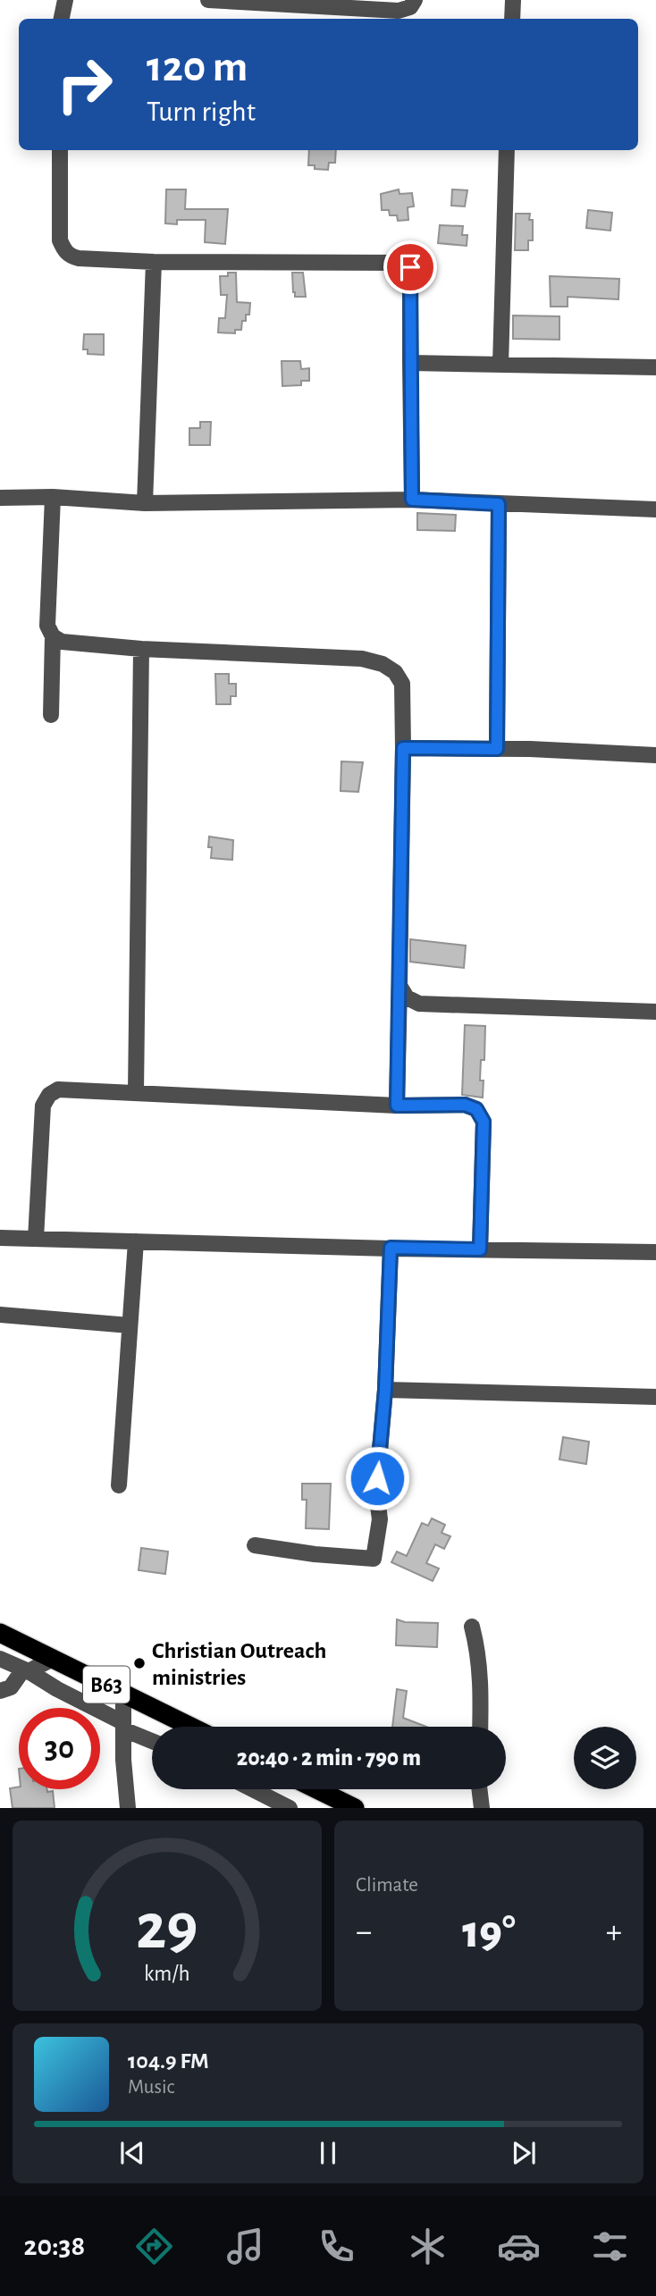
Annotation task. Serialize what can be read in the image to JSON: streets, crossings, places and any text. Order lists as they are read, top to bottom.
{
  "streets": {
    "highway": ["B63"]
  },
  "places": ["Christian Outreach ministries"],
  "page": {
    "turn": ["120 m", "Turn right"],
    "limit": "30",
    "trip": "20:40 · 2 min · 790 m",
    "tile": "Climate",
    "heat": ["−", "19°", "+"],
    "song": ["104.9 FM", "Music"],
    "tabs": "20:38",
    "gauge": ["29", "km/h"]
  }
}
